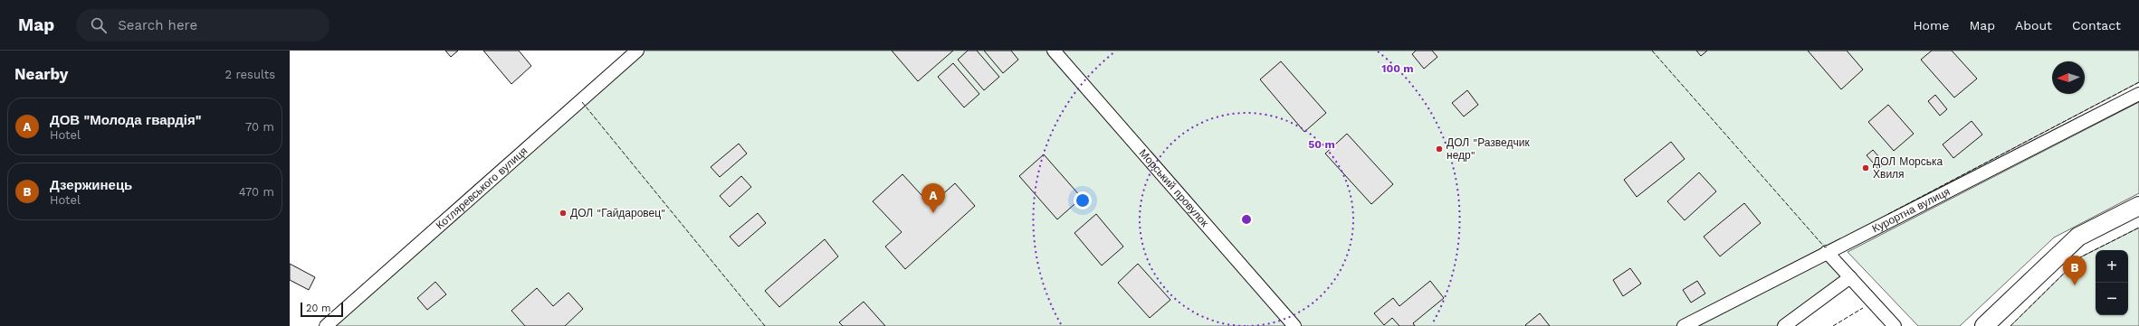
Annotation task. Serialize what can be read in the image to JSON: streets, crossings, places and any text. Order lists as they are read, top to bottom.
{
  "streets": {
    "street": ["Котляревського вулиця", "Морський провулок", "Курортна вулиця"]
  },
  "places": ["ДОЛ \"Разведчик недр\"", "ДОЛ Морська Хвиля", "ДОЛ \"Гайдаровец\""],
  "scale_bar": "20 m",
  "north": "left",
  "page": {
    "header": "Map",
    "search": "Search here",
    "nav": [
      "Home",
      "Map",
      "About",
      "Contact"
    ],
    "heading": ["Nearby", "2 results"],
    "list": [
      {
        "mark": "A",
        "name": "ДОВ \"Молода гвардія\"",
        "note": "Hotel",
        "value": "70 m"
      },
      {
        "mark": "B",
        "name": "Дзержинець",
        "note": "Hotel",
        "value": "470 m"
      }
    ],
    "pins": ["A", "B"],
    "map_buttons": ["+", "−"],
    "scale": "20 m"
  },
  "rings": ["100 m", "50 m"]
}
